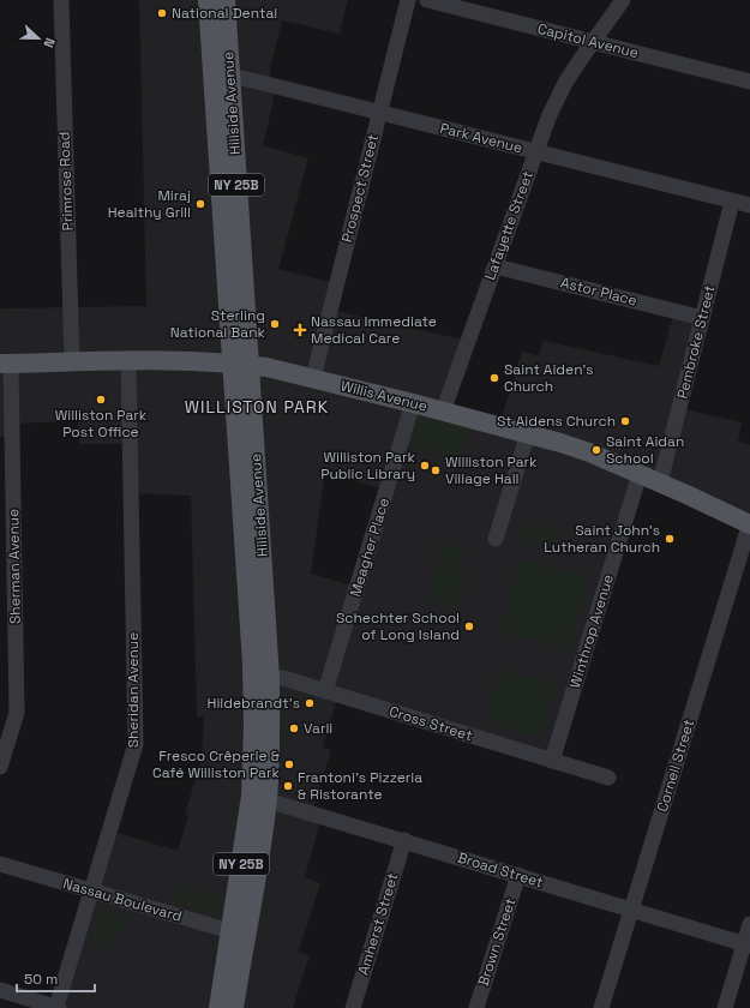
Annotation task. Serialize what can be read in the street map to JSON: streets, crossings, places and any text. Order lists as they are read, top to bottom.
{
  "streets": {
    "main road": ["Hillside Avenue", "NY 25B", "Willis Avenue"],
    "street": [
      "Capitol Avenue",
      "Park Avenue",
      "Primrose Road",
      "Prospect Street",
      "Lafayette Street",
      "Astor Place",
      "Pembroke Street",
      "Meagher Place",
      "Sherman Avenue",
      "Winthrop Avenue",
      "Sheridan Avenue",
      "Cross Street",
      "Cornell Street",
      "Broad Street",
      "Nassau Boulevard",
      "Amherst Street",
      "Brown Street"
    ]
  },
  "crossings": [
    ["Capitol Avenue", "Lafayette Street"],
    ["Hillside Avenue", "Park Avenue"],
    ["Hillside Avenue", "Willis Avenue"],
    ["Hillside Avenue", "Cross Street"],
    ["Hillside Avenue", "Broad Street"],
    ["Hillside Avenue", "Nassau Boulevard"],
    ["Park Avenue", "Prospect Street"],
    ["Park Avenue", "Lafayette Street"],
    ["Park Avenue", "Pembroke Street"],
    ["Primrose Road", "Willis Avenue"],
    ["Prospect Street", "Willis Avenue"],
    ["Lafayette Street", "Astor Place"],
    ["Lafayette Street", "Willis Avenue"],
    ["Astor Place", "Pembroke Street"],
    ["Pembroke Street", "Willis Avenue"],
    ["Willis Avenue", "Meagher Place"],
    ["Willis Avenue", "Sherman Avenue"],
    ["Willis Avenue", "Winthrop Avenue"],
    ["Willis Avenue", "Sheridan Avenue"],
    ["Willis Avenue", "Cornell Street"],
    ["Meagher Place", "Cross Street"],
    ["Winthrop Avenue", "Cross Street"],
    ["Sheridan Avenue", "Nassau Boulevard"],
    ["Cornell Street", "Broad Street"],
    ["Broad Street", "Amherst Street"],
    ["Broad Street", "Brown Street"]
  ],
  "districts": ["WILLISTON PARK"],
  "places": {
    "other": [
      "National Dental",
      "Miraj Healthy Grill",
      "Sterling National Bank",
      "Saint Aiden's Church",
      "Williston Park Post Office",
      "St Aidens Church",
      "Saint Aidan School",
      "Williston Park Public Library",
      "Williston Park Village Hall",
      "Saint John's Lutheran Church",
      "Schechter School of Long Island",
      "Hildebrandt's",
      "Varli",
      "Fresco Crêperie & Café Williston Park",
      "Frantoni’s Pizzeria & Ristorante"
    ],
    "health": ["Nassau Immediate Medical Care"]
  },
  "scale_bar": "50 m",
  "north": "right"
}
